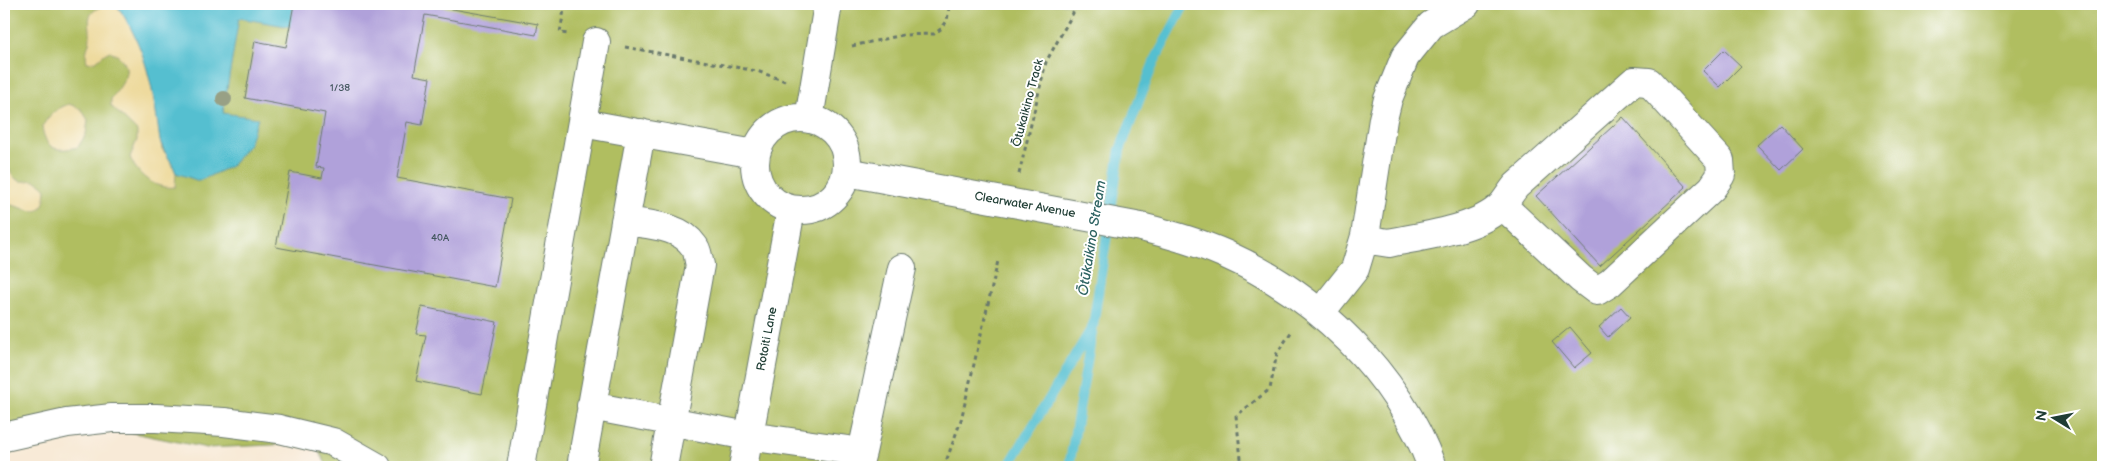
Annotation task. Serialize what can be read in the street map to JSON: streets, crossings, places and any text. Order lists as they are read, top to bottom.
{
  "streets": {
    "street": ["Clearwater Avenue", "Rotoiti Lane"],
    "path": ["Ōtukaikino Track"]
  },
  "crossings": [
    ["Clearwater Avenue", "Rotoiti Lane"]
  ],
  "water": ["Ōtūkaikino Stream"],
  "house_numbers": ["1/38", "40A"],
  "north": "left"
}
